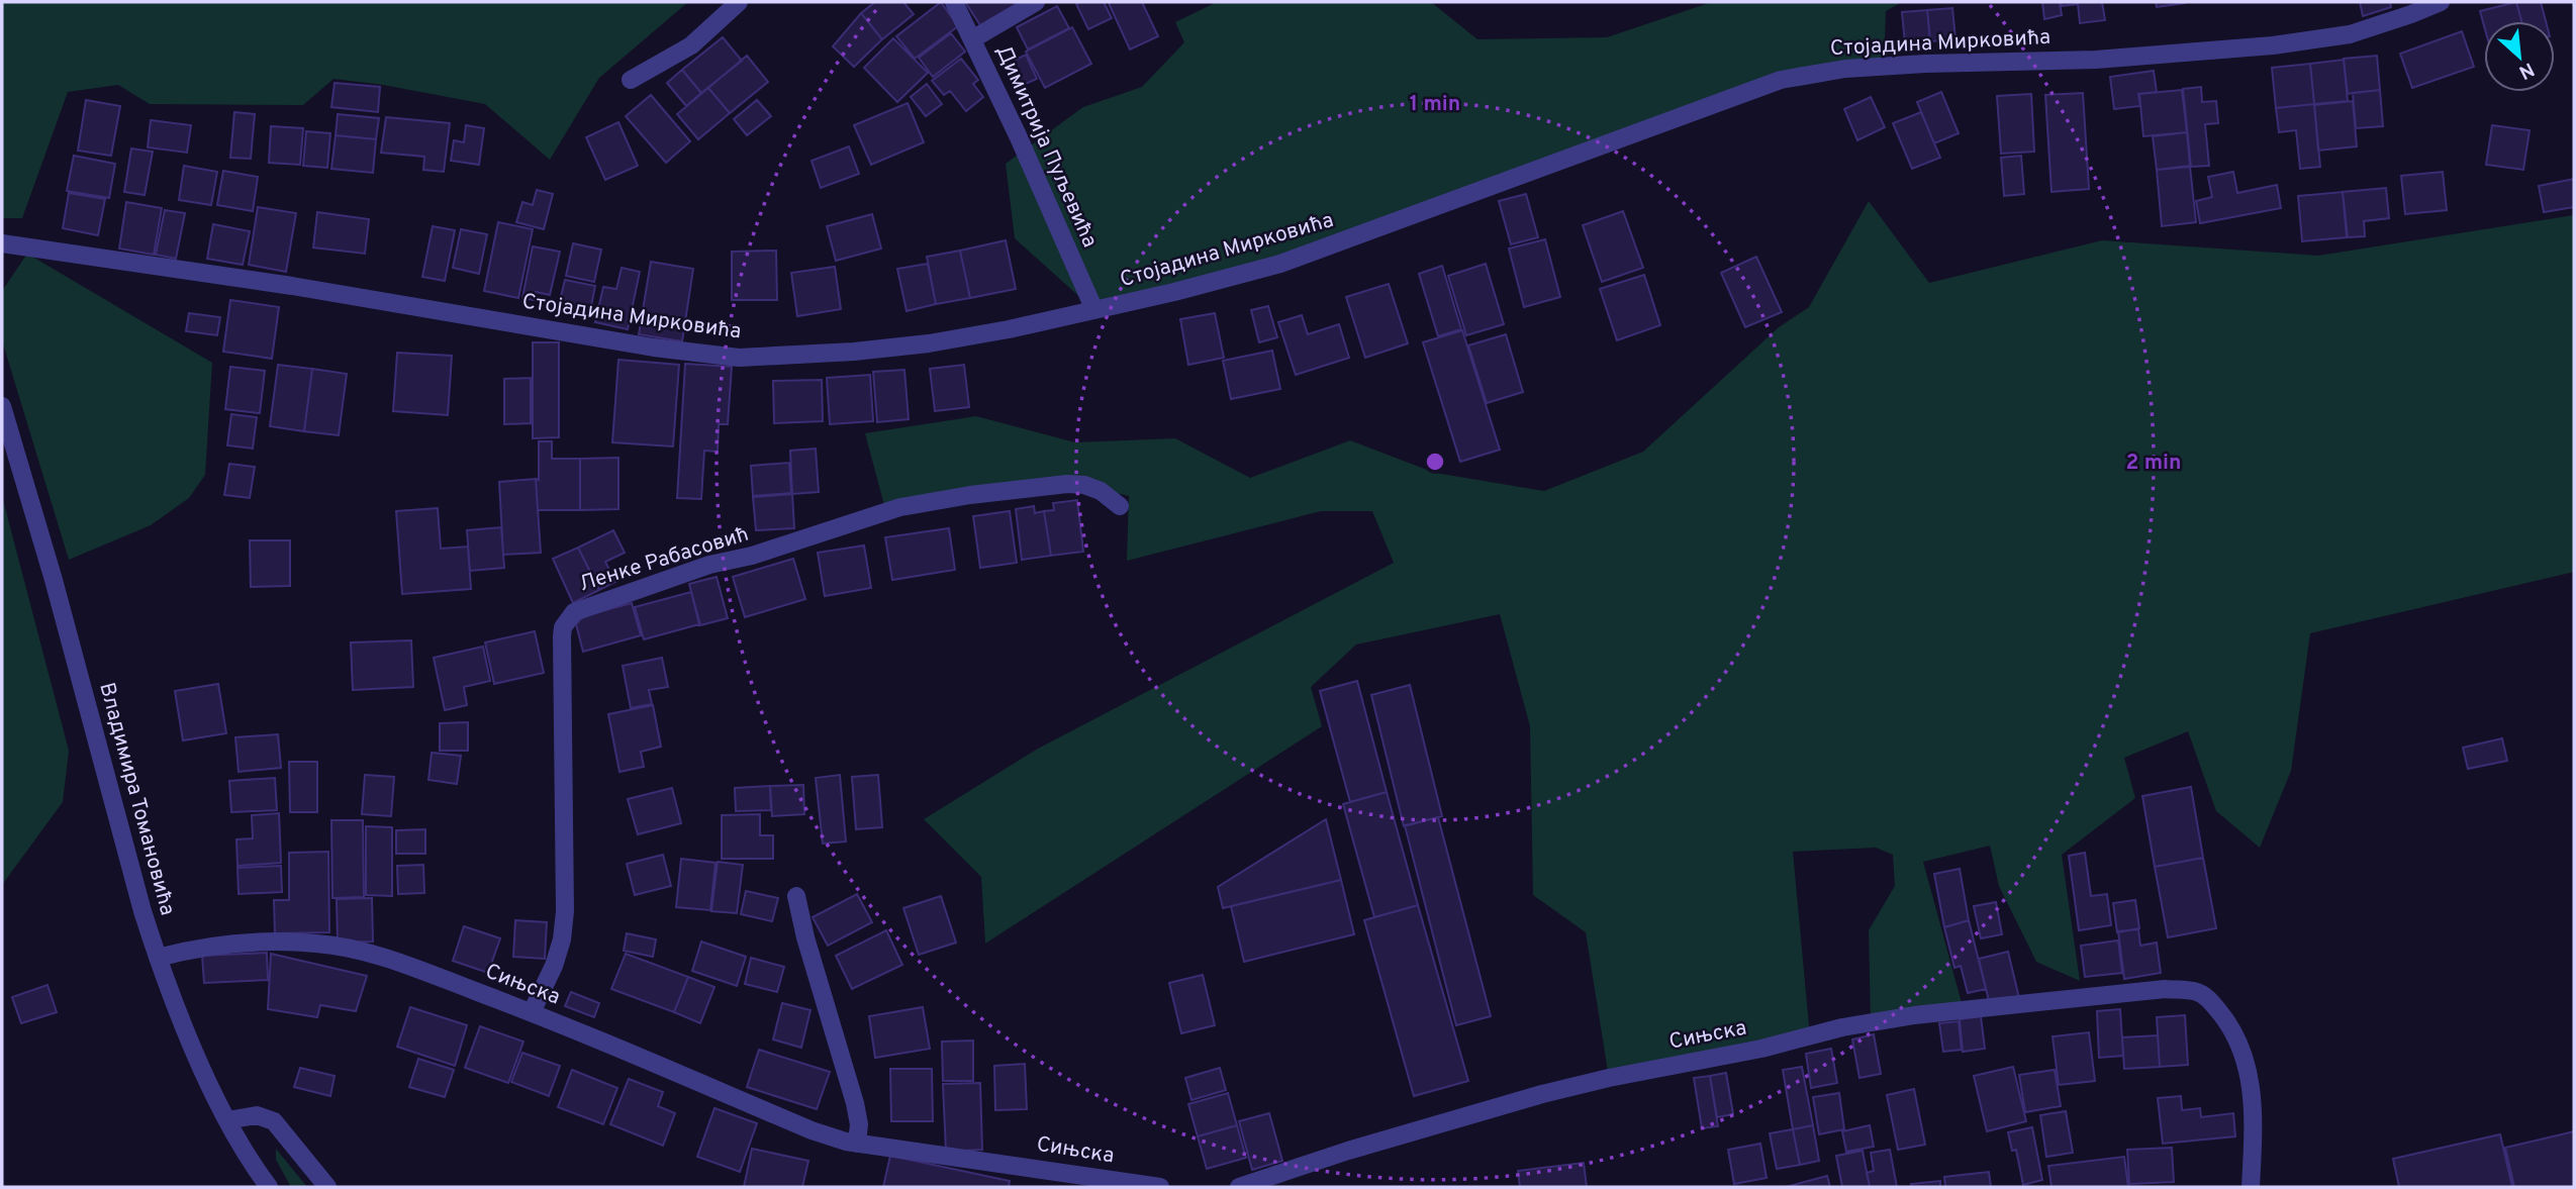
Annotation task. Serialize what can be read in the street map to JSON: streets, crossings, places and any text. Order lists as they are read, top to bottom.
{
  "streets": {
    "street": [
      "Стојадина Мирковића",
      "Димитрија Пуљевића",
      "Ленке Рабасовић",
      "Владимира Томановића",
      "Сињска"
    ]
  },
  "crossings": [
    ["Стојадина Мирковића", "Димитрија Пуљевића"],
    ["Ленке Рабасовић", "Сињска"],
    ["Владимира Томановића", "Сињска"]
  ],
  "north": "bottom right",
  "rings": ["1 min", "2 min"]
}
